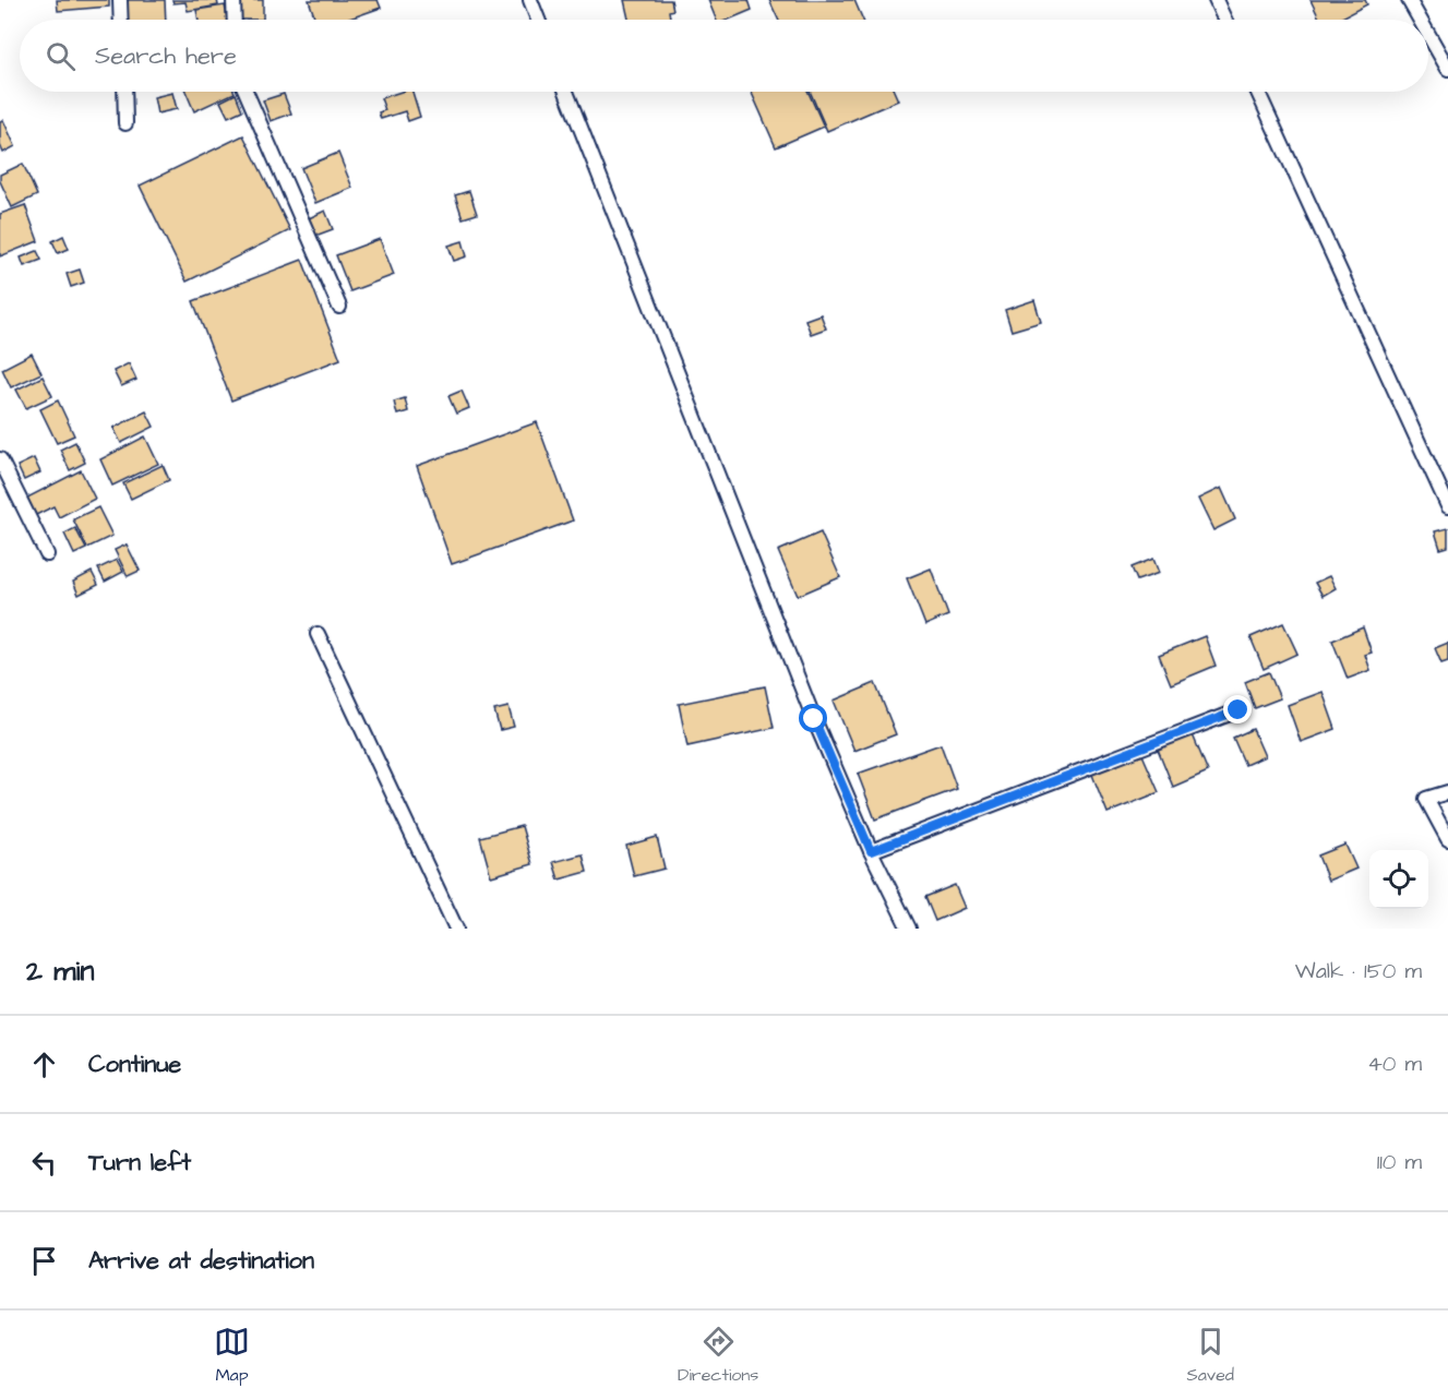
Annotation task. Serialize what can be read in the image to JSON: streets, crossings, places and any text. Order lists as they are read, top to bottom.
{
  "page": {
    "search": "Search here",
    "heading": ["2 min", "Walk · 150 m"],
    "list": [
      ["Continue", "40 m"],
      ["Turn left", "110 m"],
      "Arrive at destination"
    ],
    "nav": ["Map", "Directions", "Saved"]
  }
}
